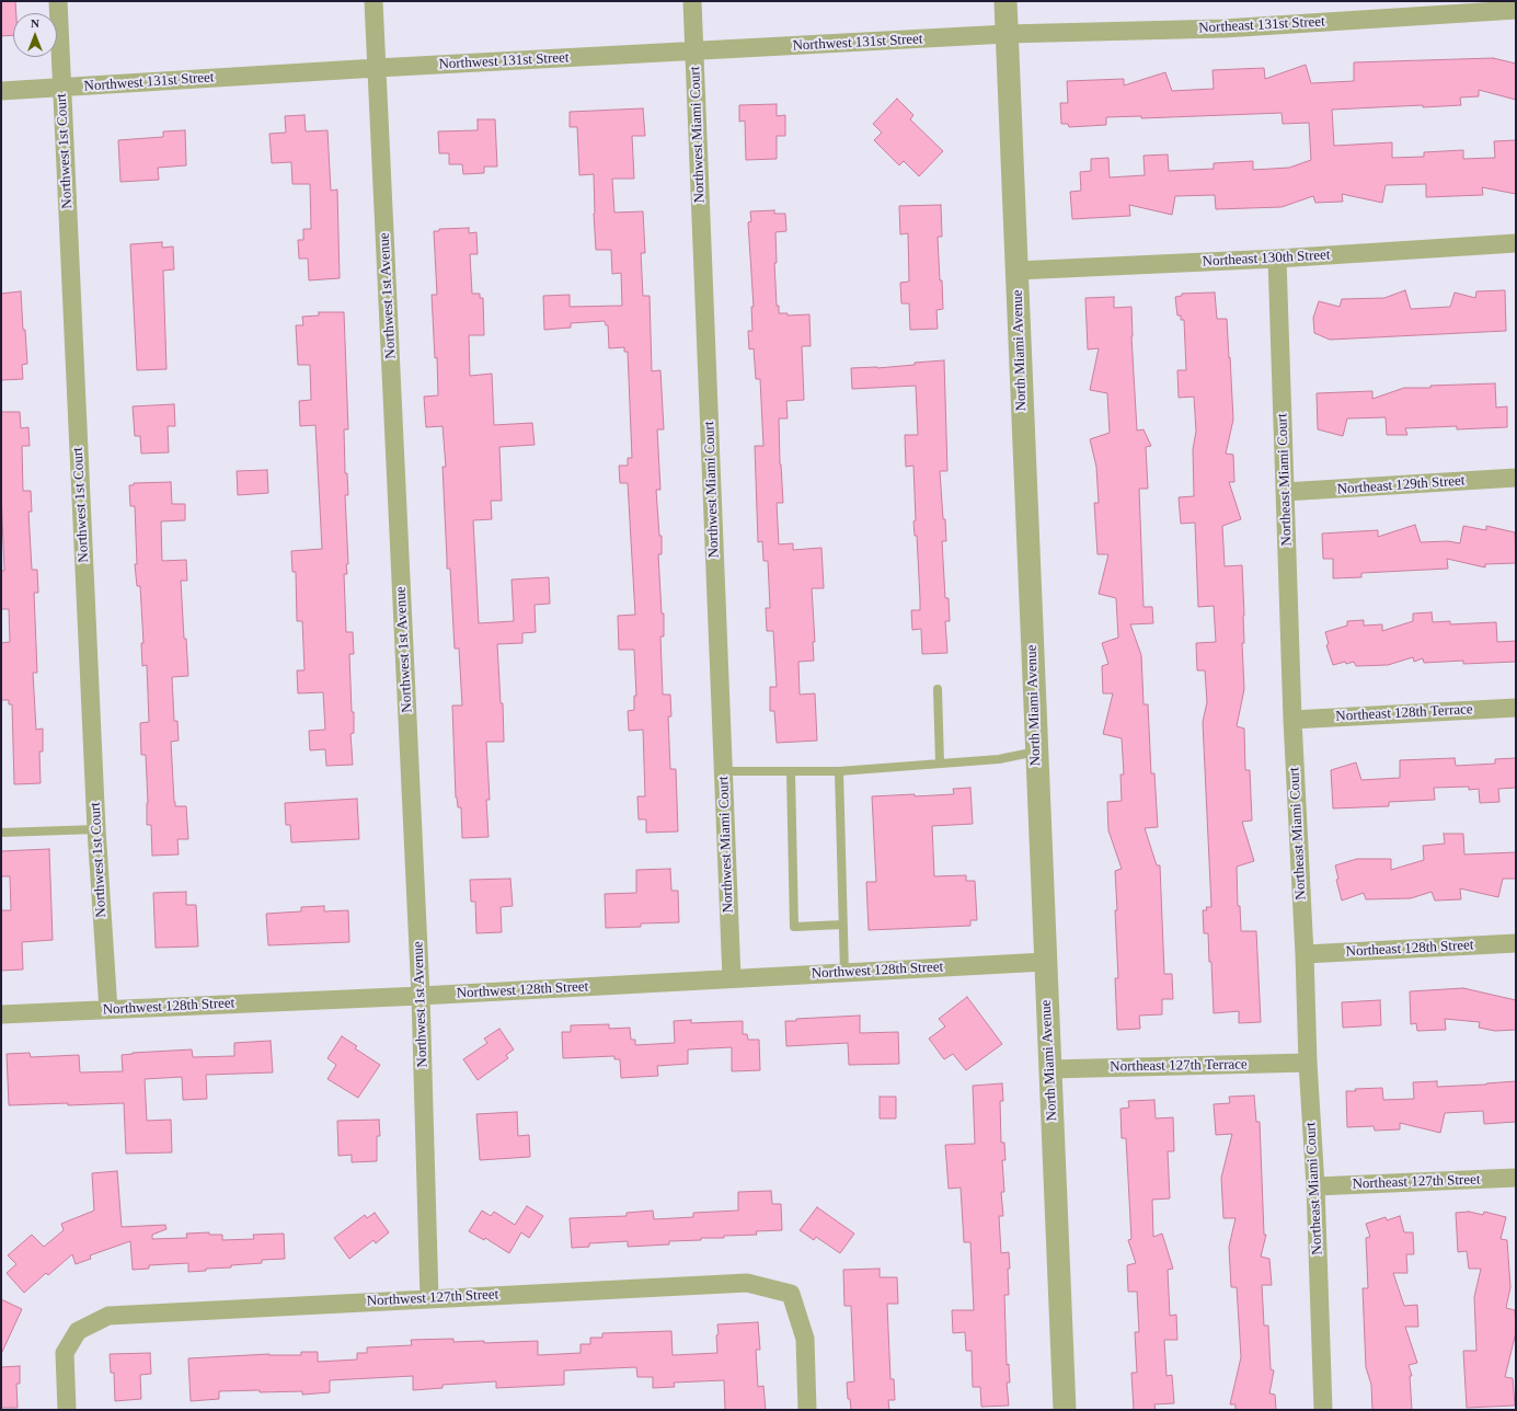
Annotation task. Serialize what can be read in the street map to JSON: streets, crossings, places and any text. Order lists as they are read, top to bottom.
{
  "streets": {
    "street": [
      "Northeast 131st Street",
      "Northwest 131st Street",
      "Northwest Miami Court",
      "Northwest 1st Court",
      "Northeast 130th Street",
      "Northwest 1st Avenue",
      "North Miami Avenue",
      "Northeast Miami Court",
      "Northeast 129th Street",
      "Northeast 128th Terrace",
      "Northeast 128th Street",
      "Northwest 128th Street",
      "Northeast 127th Terrace",
      "Northeast 127th Street",
      "Northwest 127th Street"
    ]
  },
  "crossings": [
    ["Northeast 131st Street", "Northwest 131st Street"],
    ["Northeast 131st Street", "North Miami Avenue"],
    ["Northwest 131st Street", "Northwest Miami Court"],
    ["Northwest 131st Street", "Northwest 1st Court"],
    ["Northwest 131st Street", "Northwest 1st Avenue"],
    ["Northwest 131st Street", "North Miami Avenue"],
    ["Northwest Miami Court", "Northwest 128th Street"],
    ["Northwest 1st Court", "Northwest 128th Street"],
    ["Northeast 130th Street", "North Miami Avenue"],
    ["Northeast 130th Street", "Northeast Miami Court"],
    ["Northwest 1st Avenue", "Northwest 128th Street"],
    ["Northwest 1st Avenue", "Northwest 127th Street"],
    ["North Miami Avenue", "Northwest 128th Street"],
    ["North Miami Avenue", "Northeast 127th Terrace"],
    ["Northeast Miami Court", "Northeast 129th Street"],
    ["Northeast Miami Court", "Northeast 128th Terrace"],
    ["Northeast Miami Court", "Northeast 128th Street"],
    ["Northeast Miami Court", "Northeast 127th Terrace"],
    ["Northeast Miami Court", "Northeast 127th Street"]
  ],
  "north": "top"
}
